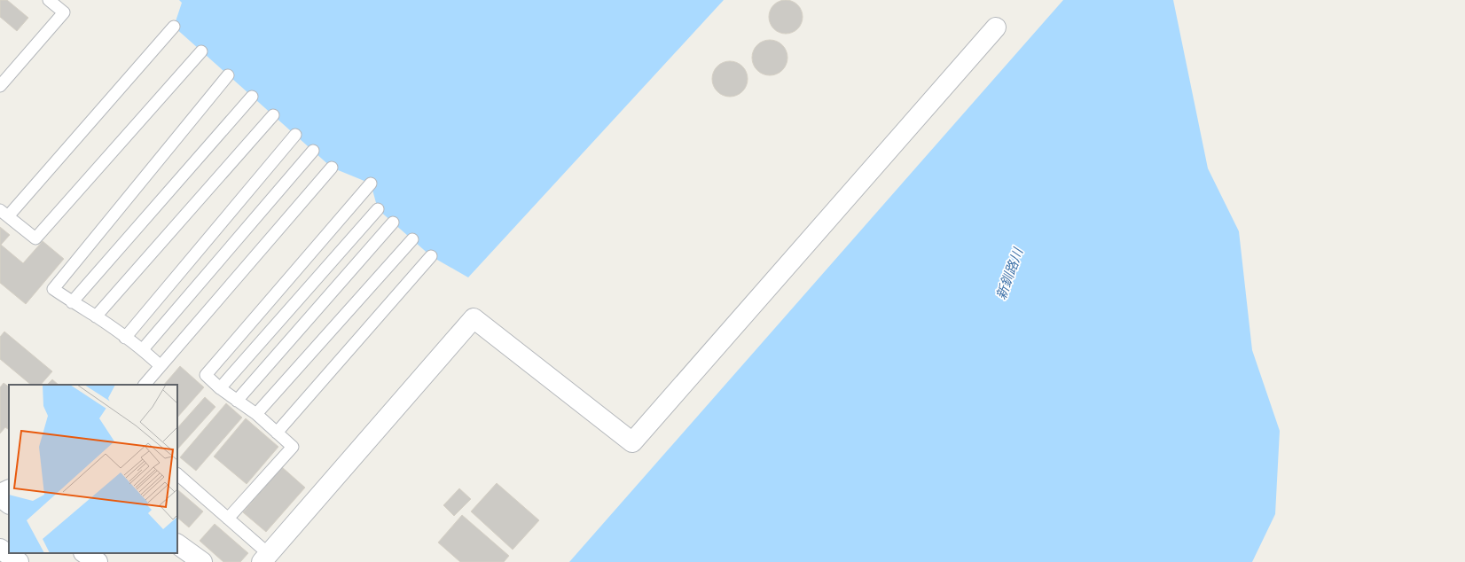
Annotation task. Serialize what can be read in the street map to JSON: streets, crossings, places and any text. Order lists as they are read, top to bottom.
{
  "water": ["新釧路川"]
}
